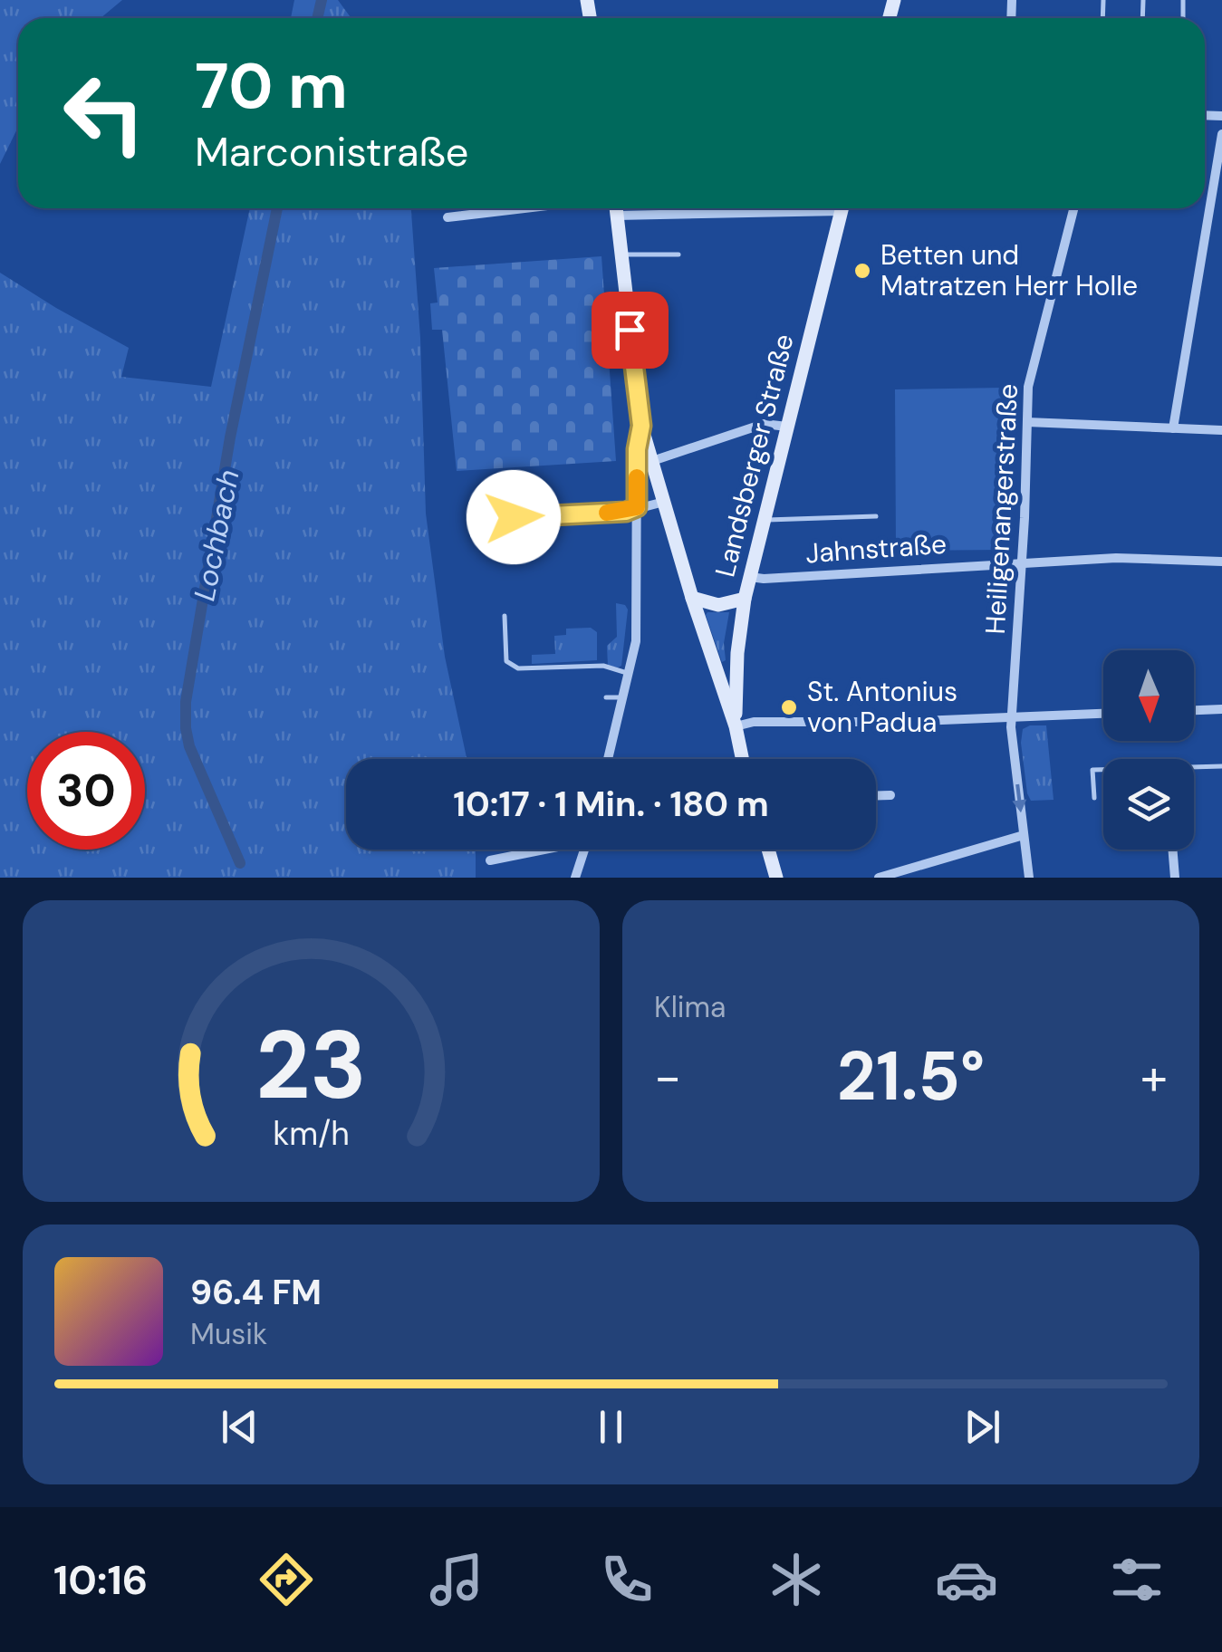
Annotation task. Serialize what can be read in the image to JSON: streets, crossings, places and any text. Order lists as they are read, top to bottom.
{
  "streets": {
    "main road": ["Landsberger Straße"],
    "street": ["Heiligenangerstraße", "Jahnstraße"]
  },
  "crossings": [
    ["Landsberger Straße", "Jahnstraße"],
    ["Heiligenangerstraße", "Jahnstraße"]
  ],
  "water": ["Lochbach"],
  "places": ["Betten und Matratzen Herr Holle", "St. Antonius von Padua"],
  "north": "bottom",
  "page": {
    "turn": ["70 m", "Marconistraße"],
    "limit": "30",
    "trip": "10:17 · 1 Min. · 180 m",
    "tile": "Klima",
    "heat": ["−", "21.5°", "+"],
    "song": ["96.4 FM", "Musik"],
    "tabs": "10:16",
    "gauge": ["23", "km/h"]
  }
}
